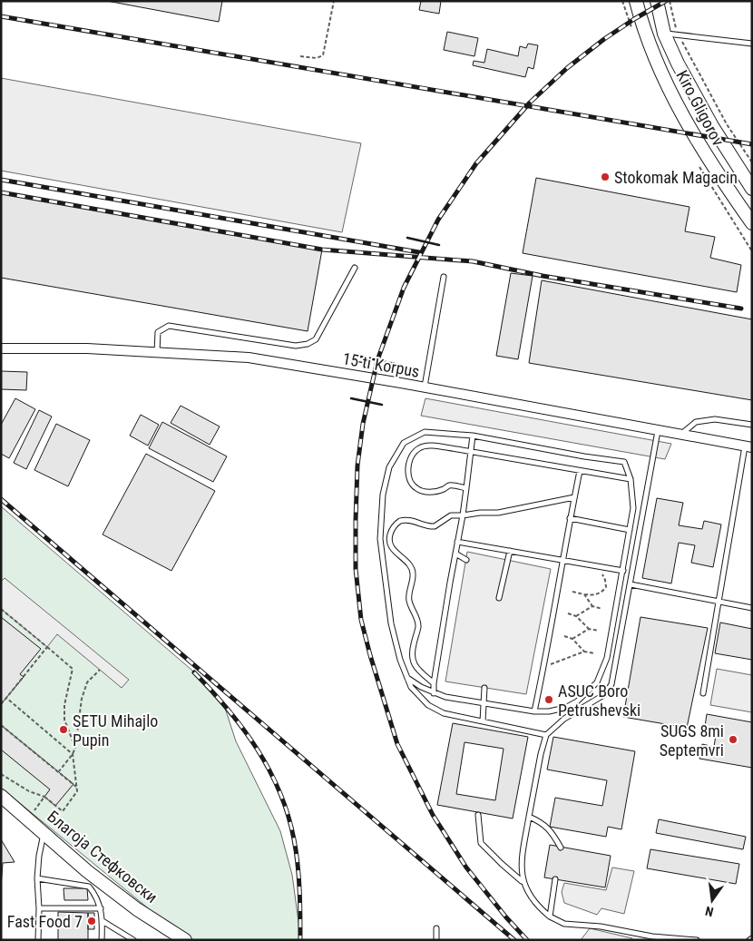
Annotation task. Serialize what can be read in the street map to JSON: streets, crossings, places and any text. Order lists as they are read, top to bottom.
{
  "streets": {
    "street": ["Kiro Gligorov", "15-ti Korpus", "Благоја Стефковски"]
  },
  "places": [
    "Stokomak Magacin",
    "ASUC Boro Petrushevski",
    "SETU Mihajlo Pupin",
    "SUGS 8mi Septemvri",
    "Fast Food 7"
  ],
  "north": "bottom"
}
